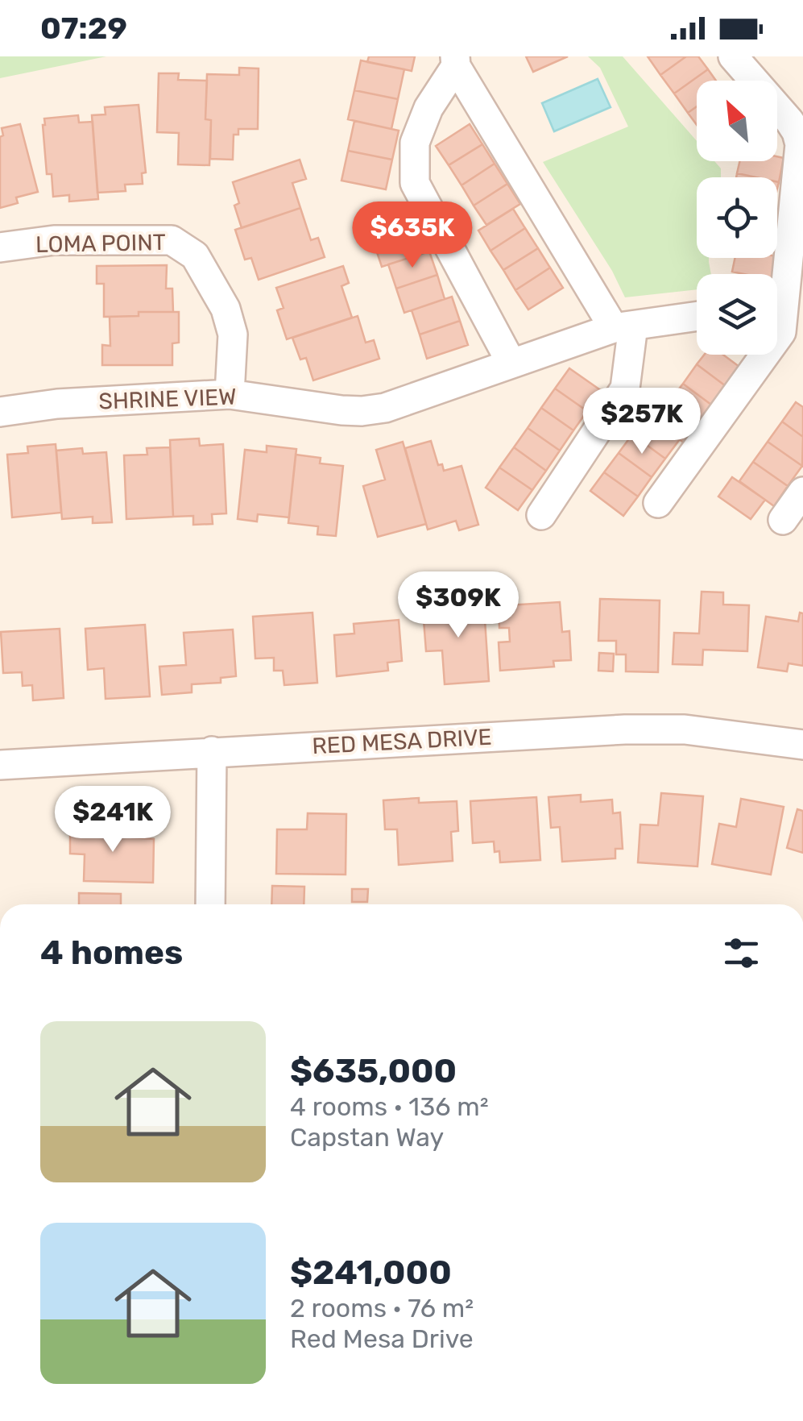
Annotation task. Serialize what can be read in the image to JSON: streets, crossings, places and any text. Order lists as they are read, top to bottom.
{
  "streets": {
    "street": ["LOMA POINT", "SHRINE VIEW", "RED MESA DRIVE"]
  },
  "crossings": [
    ["LOMA POINT", "SHRINE VIEW"]
  ],
  "north": "top left",
  "page": {
    "status": "07:29",
    "price": [
      "$635K",
      "$257K",
      "$309K",
      "$241K"
    ],
    "heading": "4 homes",
    "list": [
      {
        "name": "$635,000",
        "note": "4 rooms · 136 m² · Capstan Way"
      },
      {
        "name": "$241,000",
        "note": "2 rooms · 76 m² · Red Mesa Drive"
      }
    ]
  }
}
